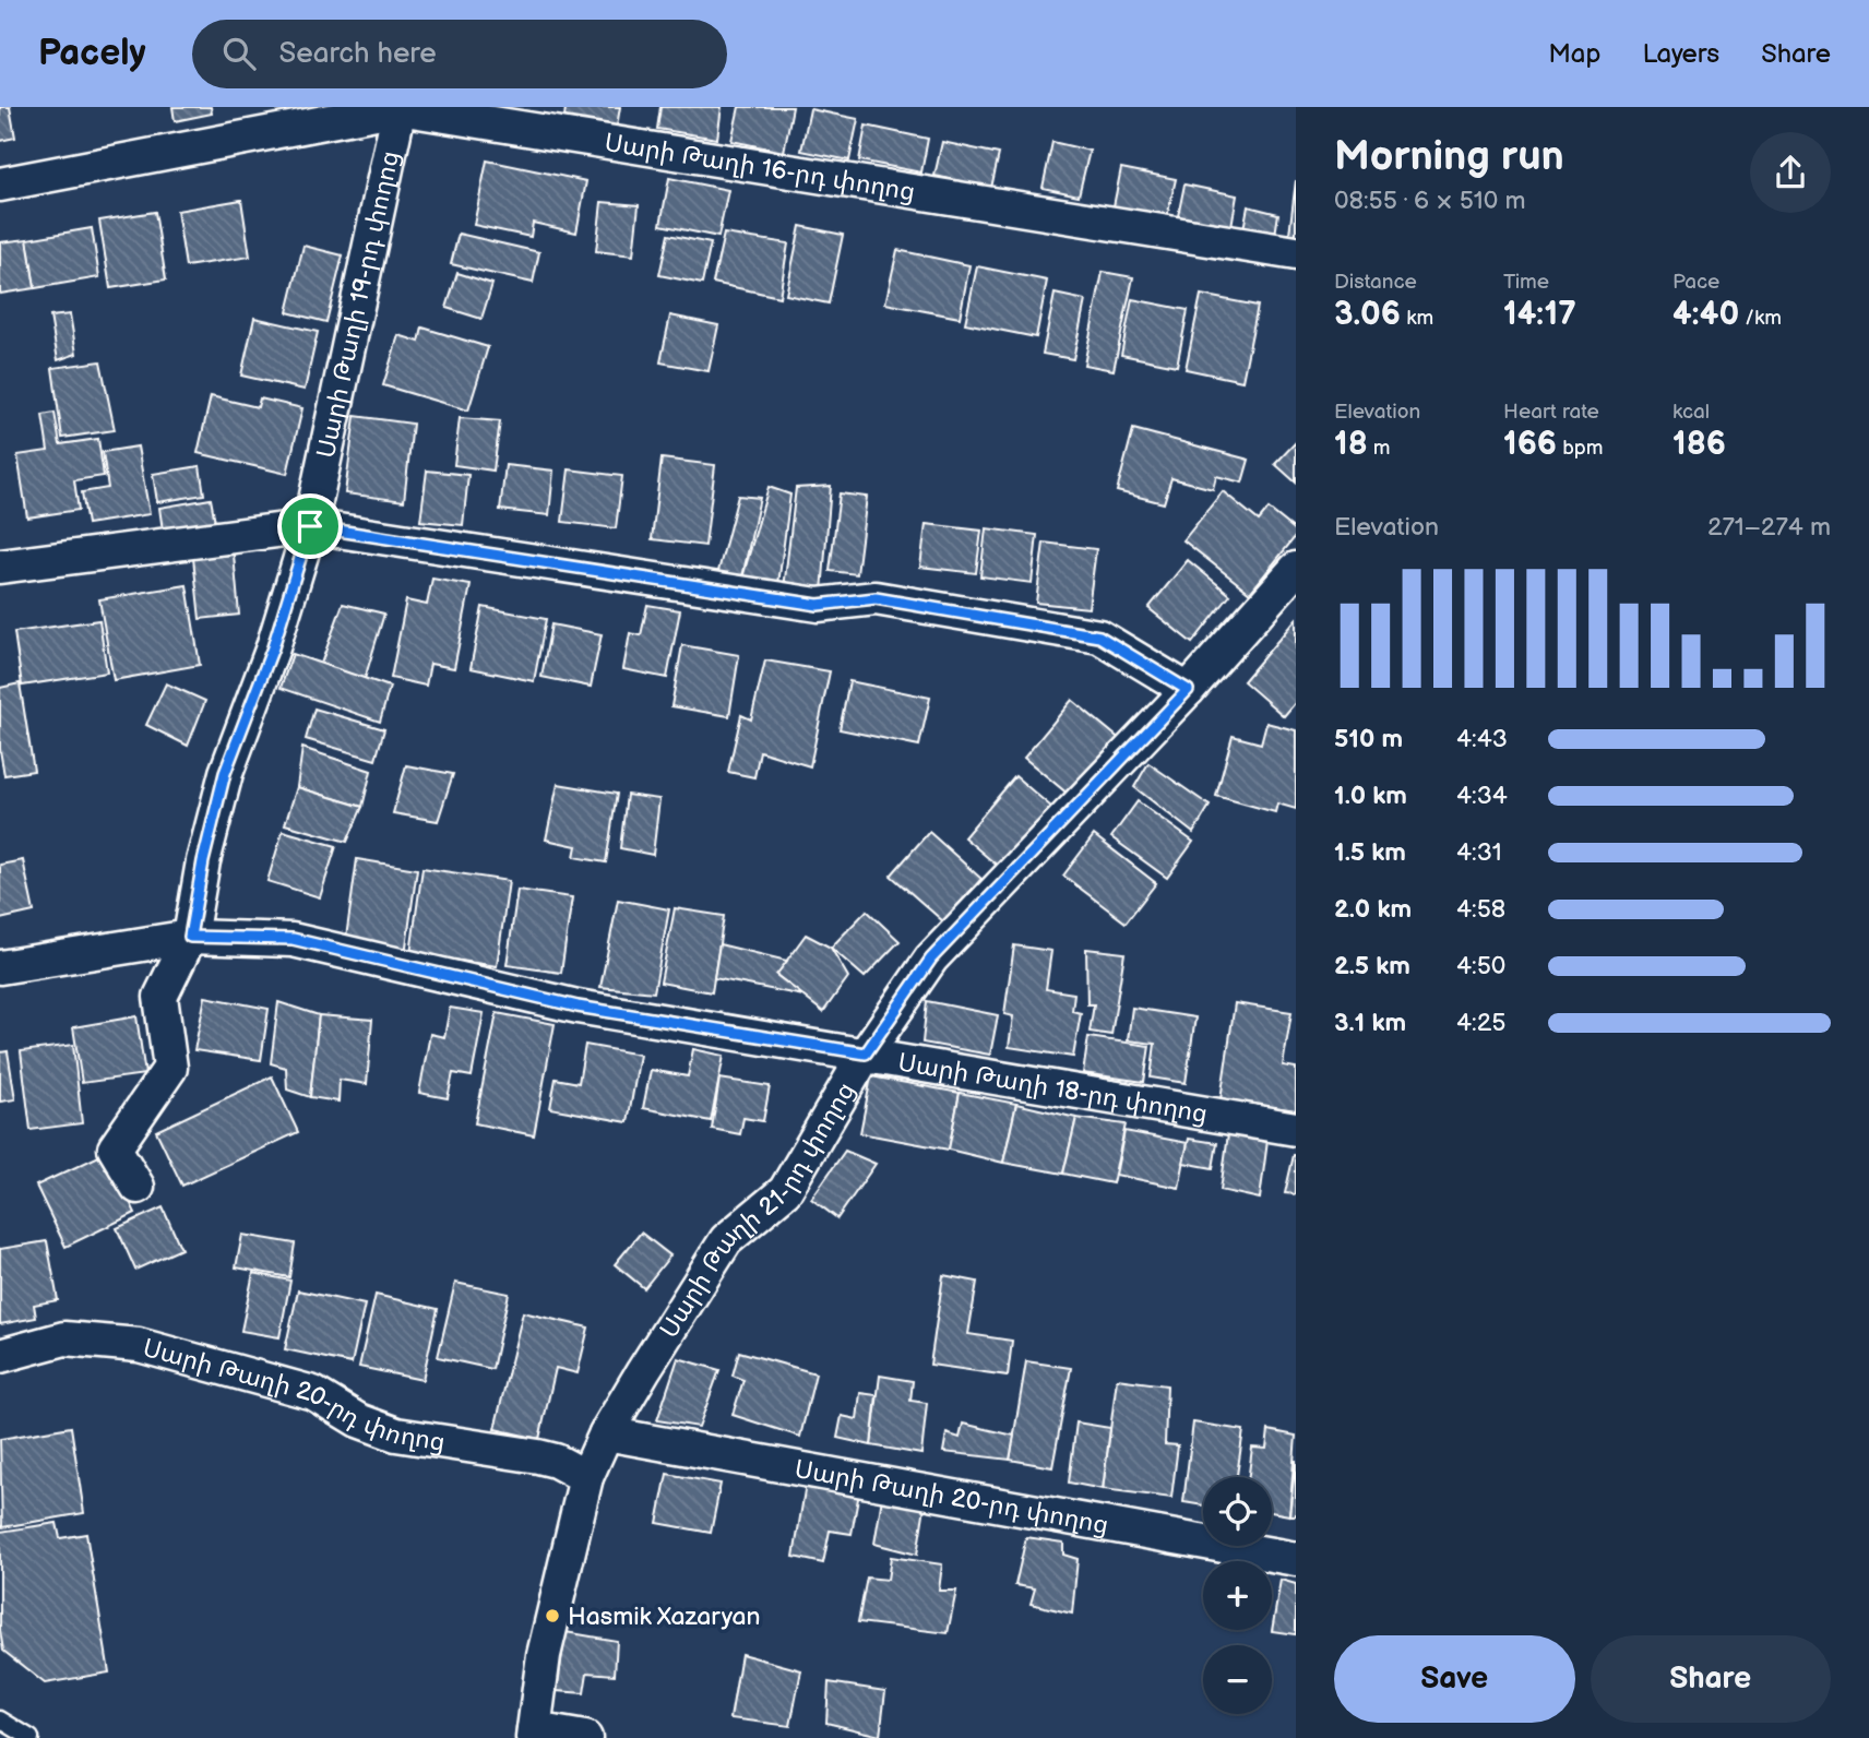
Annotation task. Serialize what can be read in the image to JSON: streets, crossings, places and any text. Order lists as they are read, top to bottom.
{
  "streets": {
    "street": [
      "Սարի Թաղի 16-րդ փողոց",
      "Սարի Թաղի 19-րդ փողոց",
      "Սարի Թաղի 18-րդ փողոց",
      "Սարի Թաղի 21-րդ փողոց",
      "Սարի Թաղի 20-րդ փողոց"
    ]
  },
  "crossings": [
    ["Սարի Թաղի 16-րդ փողոց", "Սարի Թաղի 19-րդ փողոց"],
    ["Սարի Թաղի 19-րդ փողոց", "Սարի Թաղի 18-րդ փողոց"],
    ["Սարի Թաղի 18-րդ փողոց", "Սարի Թաղի 21-րդ փողոց"],
    ["Սարի Թաղի 21-րդ փողոց", "Սարի Թաղի 20-րդ փողոց"]
  ],
  "places": ["Hasmik Xazaryan"],
  "page": {
    "header": "Pacely",
    "search": "Search here",
    "nav": ["Map", "Layers", "Share"],
    "heading": ["Morning run", "08:55 · 6 × 510 m"],
    "stats": [
      ["Distance", "3.06 km"],
      ["Time", "14:17"],
      ["Pace", "4:40 /km"],
      ["Elevation", "18 m"],
      ["Heart rate", "166 bpm"],
      ["kcal", "186"]
    ],
    "chart": ["Elevation", "271–274 m"],
    "list": [
      {
        "name": "510 m",
        "note": "4:43"
      },
      {
        "name": "1.0 km",
        "note": "4:34"
      },
      {
        "name": "1.5 km",
        "note": "4:31"
      },
      {
        "name": "2.0 km",
        "note": "4:58"
      },
      {
        "name": "2.5 km",
        "note": "4:50"
      },
      {
        "name": "3.1 km",
        "note": "4:25"
      }
    ],
    "map_buttons": ["+", "−"],
    "buttons": ["Save", "Share"]
  }
}
